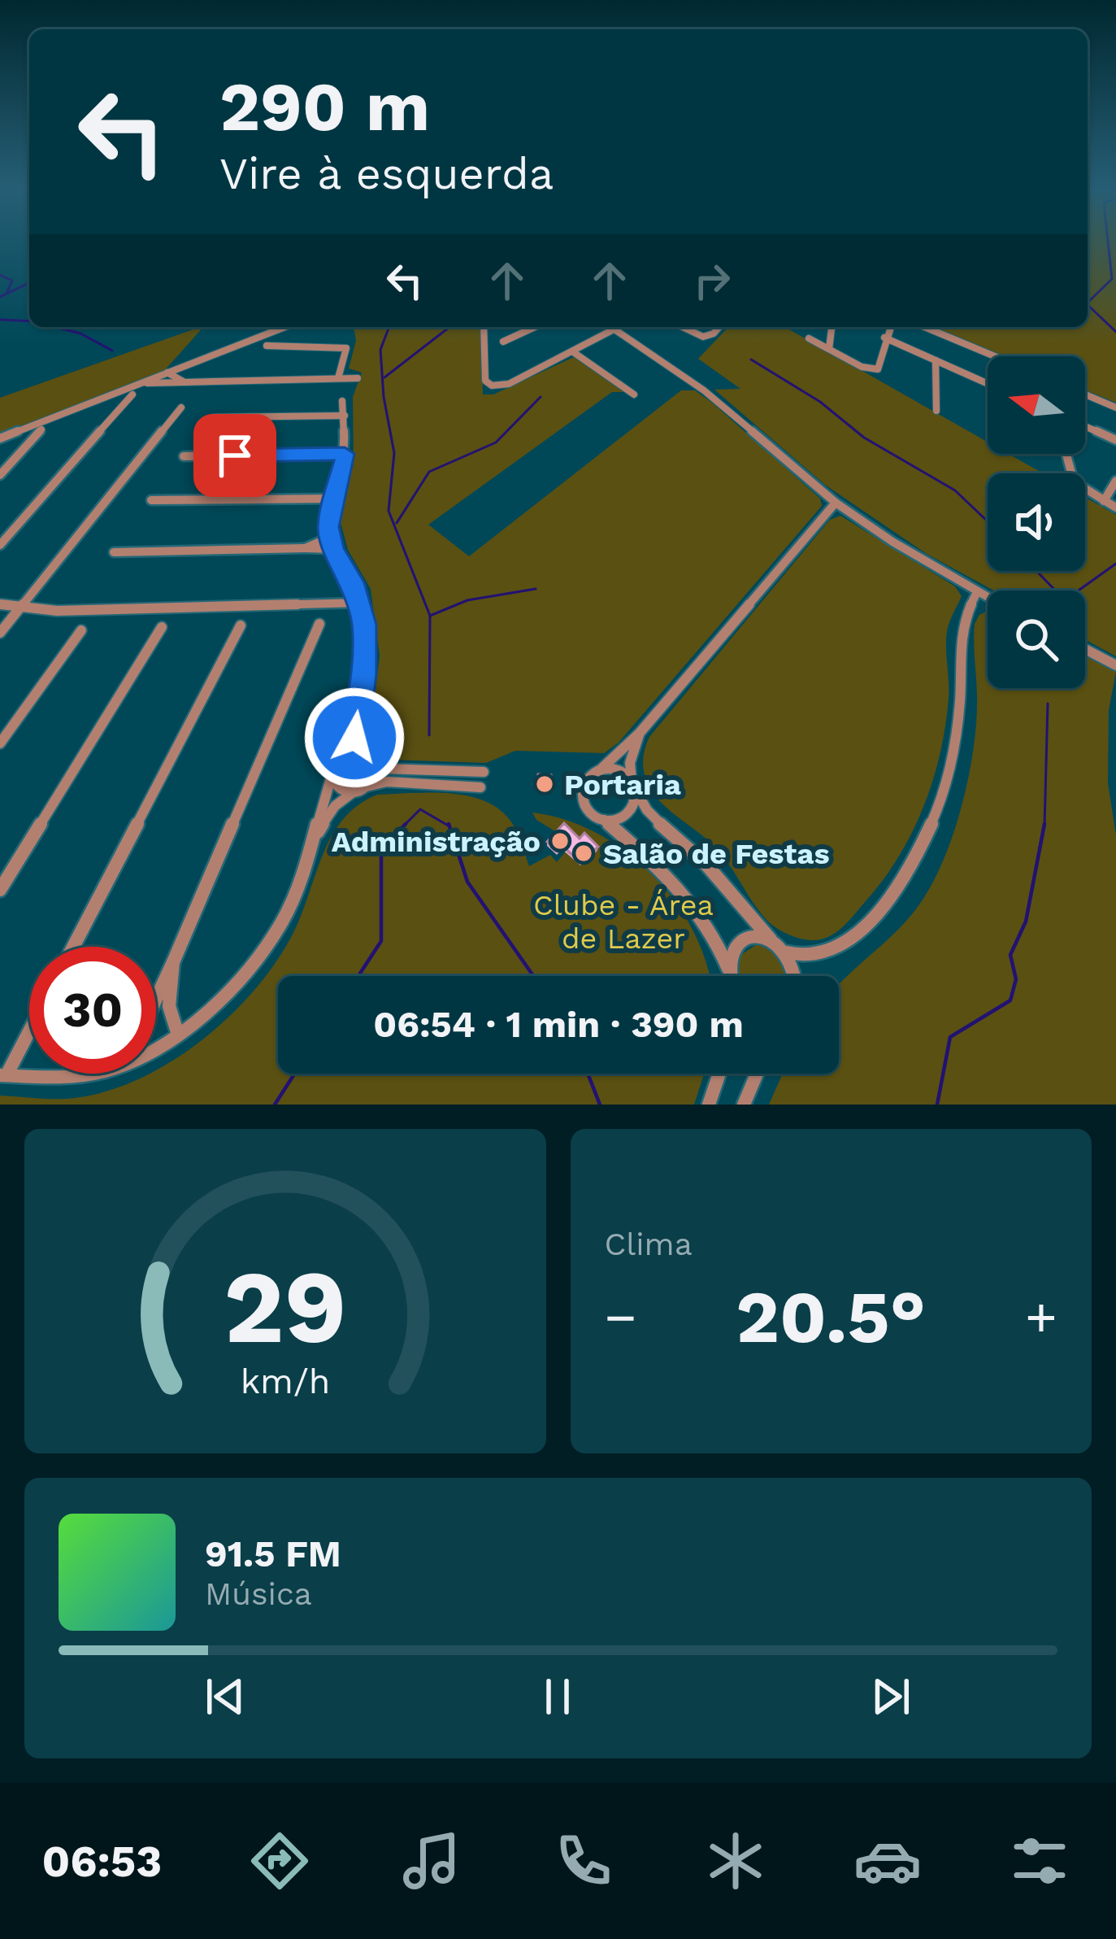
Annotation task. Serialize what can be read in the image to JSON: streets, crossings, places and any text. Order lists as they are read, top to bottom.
{
  "parks": ["Clube - Área de Lazer"],
  "places": ["Portaria", "Administração", "Salão de Festas"],
  "north": "left",
  "page": {
    "turn": ["290 m", "Vire à esquerda"],
    "limit": "30",
    "trip": "06:54 · 1 min · 390 m",
    "tile": "Clima",
    "heat": ["−", "20.5°", "+"],
    "song": ["91.5 FM", "Música"],
    "tabs": "06:53",
    "gauge": ["29", "km/h"]
  }
}
